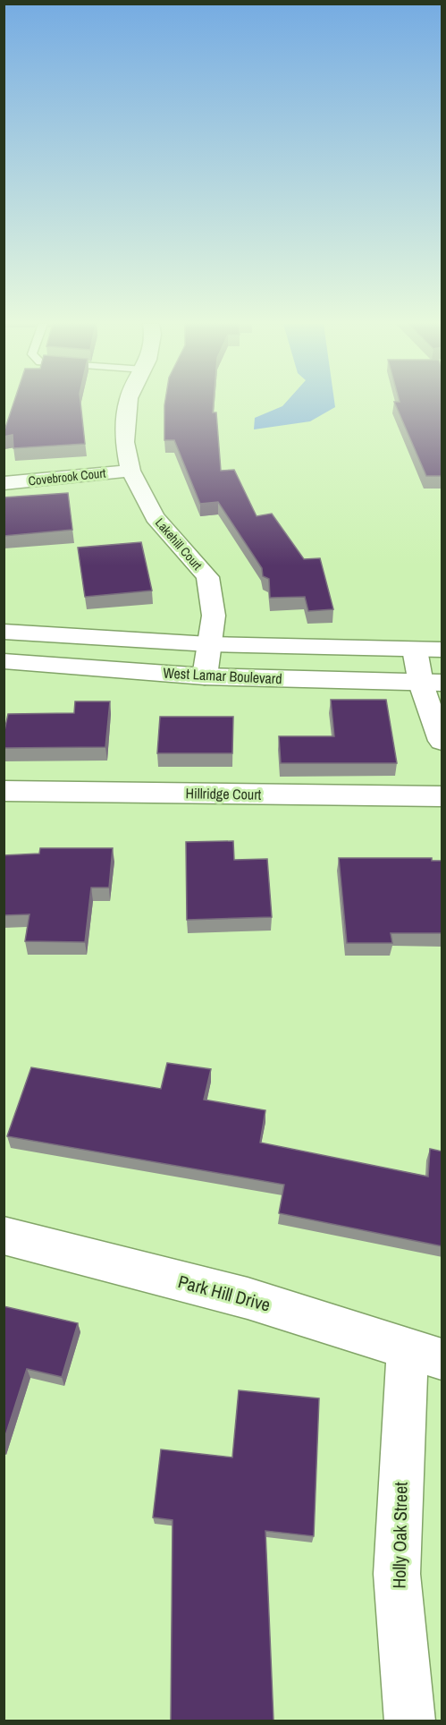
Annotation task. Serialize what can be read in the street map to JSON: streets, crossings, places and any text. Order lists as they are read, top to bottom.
{
  "streets": {
    "street": [
      "Covebrook Court",
      "Lakehill Court",
      "West Lamar Boulevard",
      "Hillridge Court",
      "Park Hill Drive",
      "Holly Oak Street"
    ]
  },
  "crossings": [
    ["Covebrook Court", "Lakehill Court"],
    ["Lakehill Court", "West Lamar Boulevard"],
    ["Park Hill Drive", "Holly Oak Street"]
  ]
}
